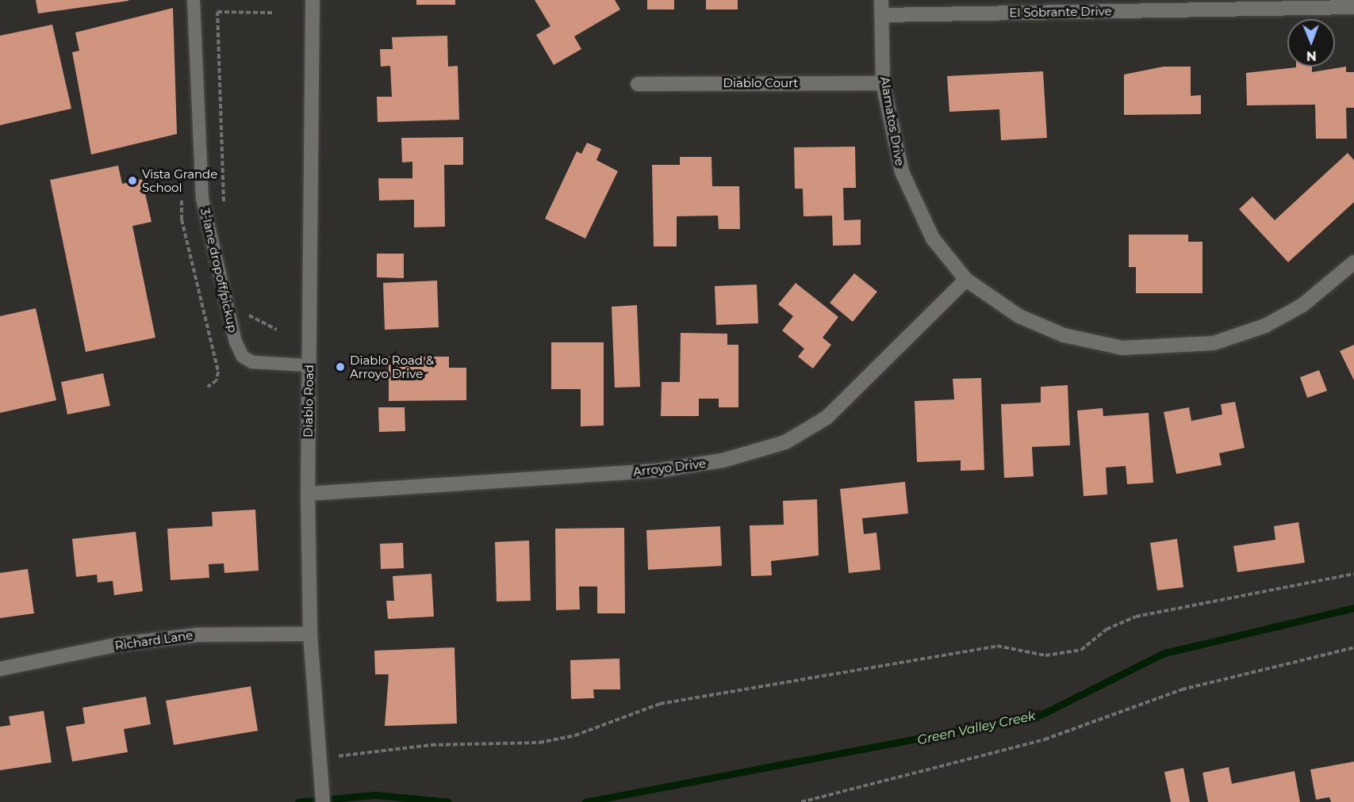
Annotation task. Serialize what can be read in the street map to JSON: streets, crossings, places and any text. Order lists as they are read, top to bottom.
{
  "streets": {
    "street": [
      "El Sobrante Drive",
      "Diablo Court",
      "Alamatos Drive",
      "Diablo Road",
      "Arroyo Drive",
      "Richard Lane"
    ],
    "lane": ["3-lane dropoff/pickup"]
  },
  "crossings": [
    ["El Sobrante Drive", "Alamatos Drive"],
    ["Diablo Court", "Alamatos Drive"],
    ["Alamatos Drive", "Arroyo Drive"],
    ["3-lane dropoff/pickup", "Diablo Road"],
    ["Diablo Road", "Arroyo Drive"],
    ["Diablo Road", "Richard Lane"]
  ],
  "water": ["Green Valley Creek"],
  "places": ["Vista Grande School", "Diablo Road & Arroyo Drive"],
  "north": "bottom"
}
